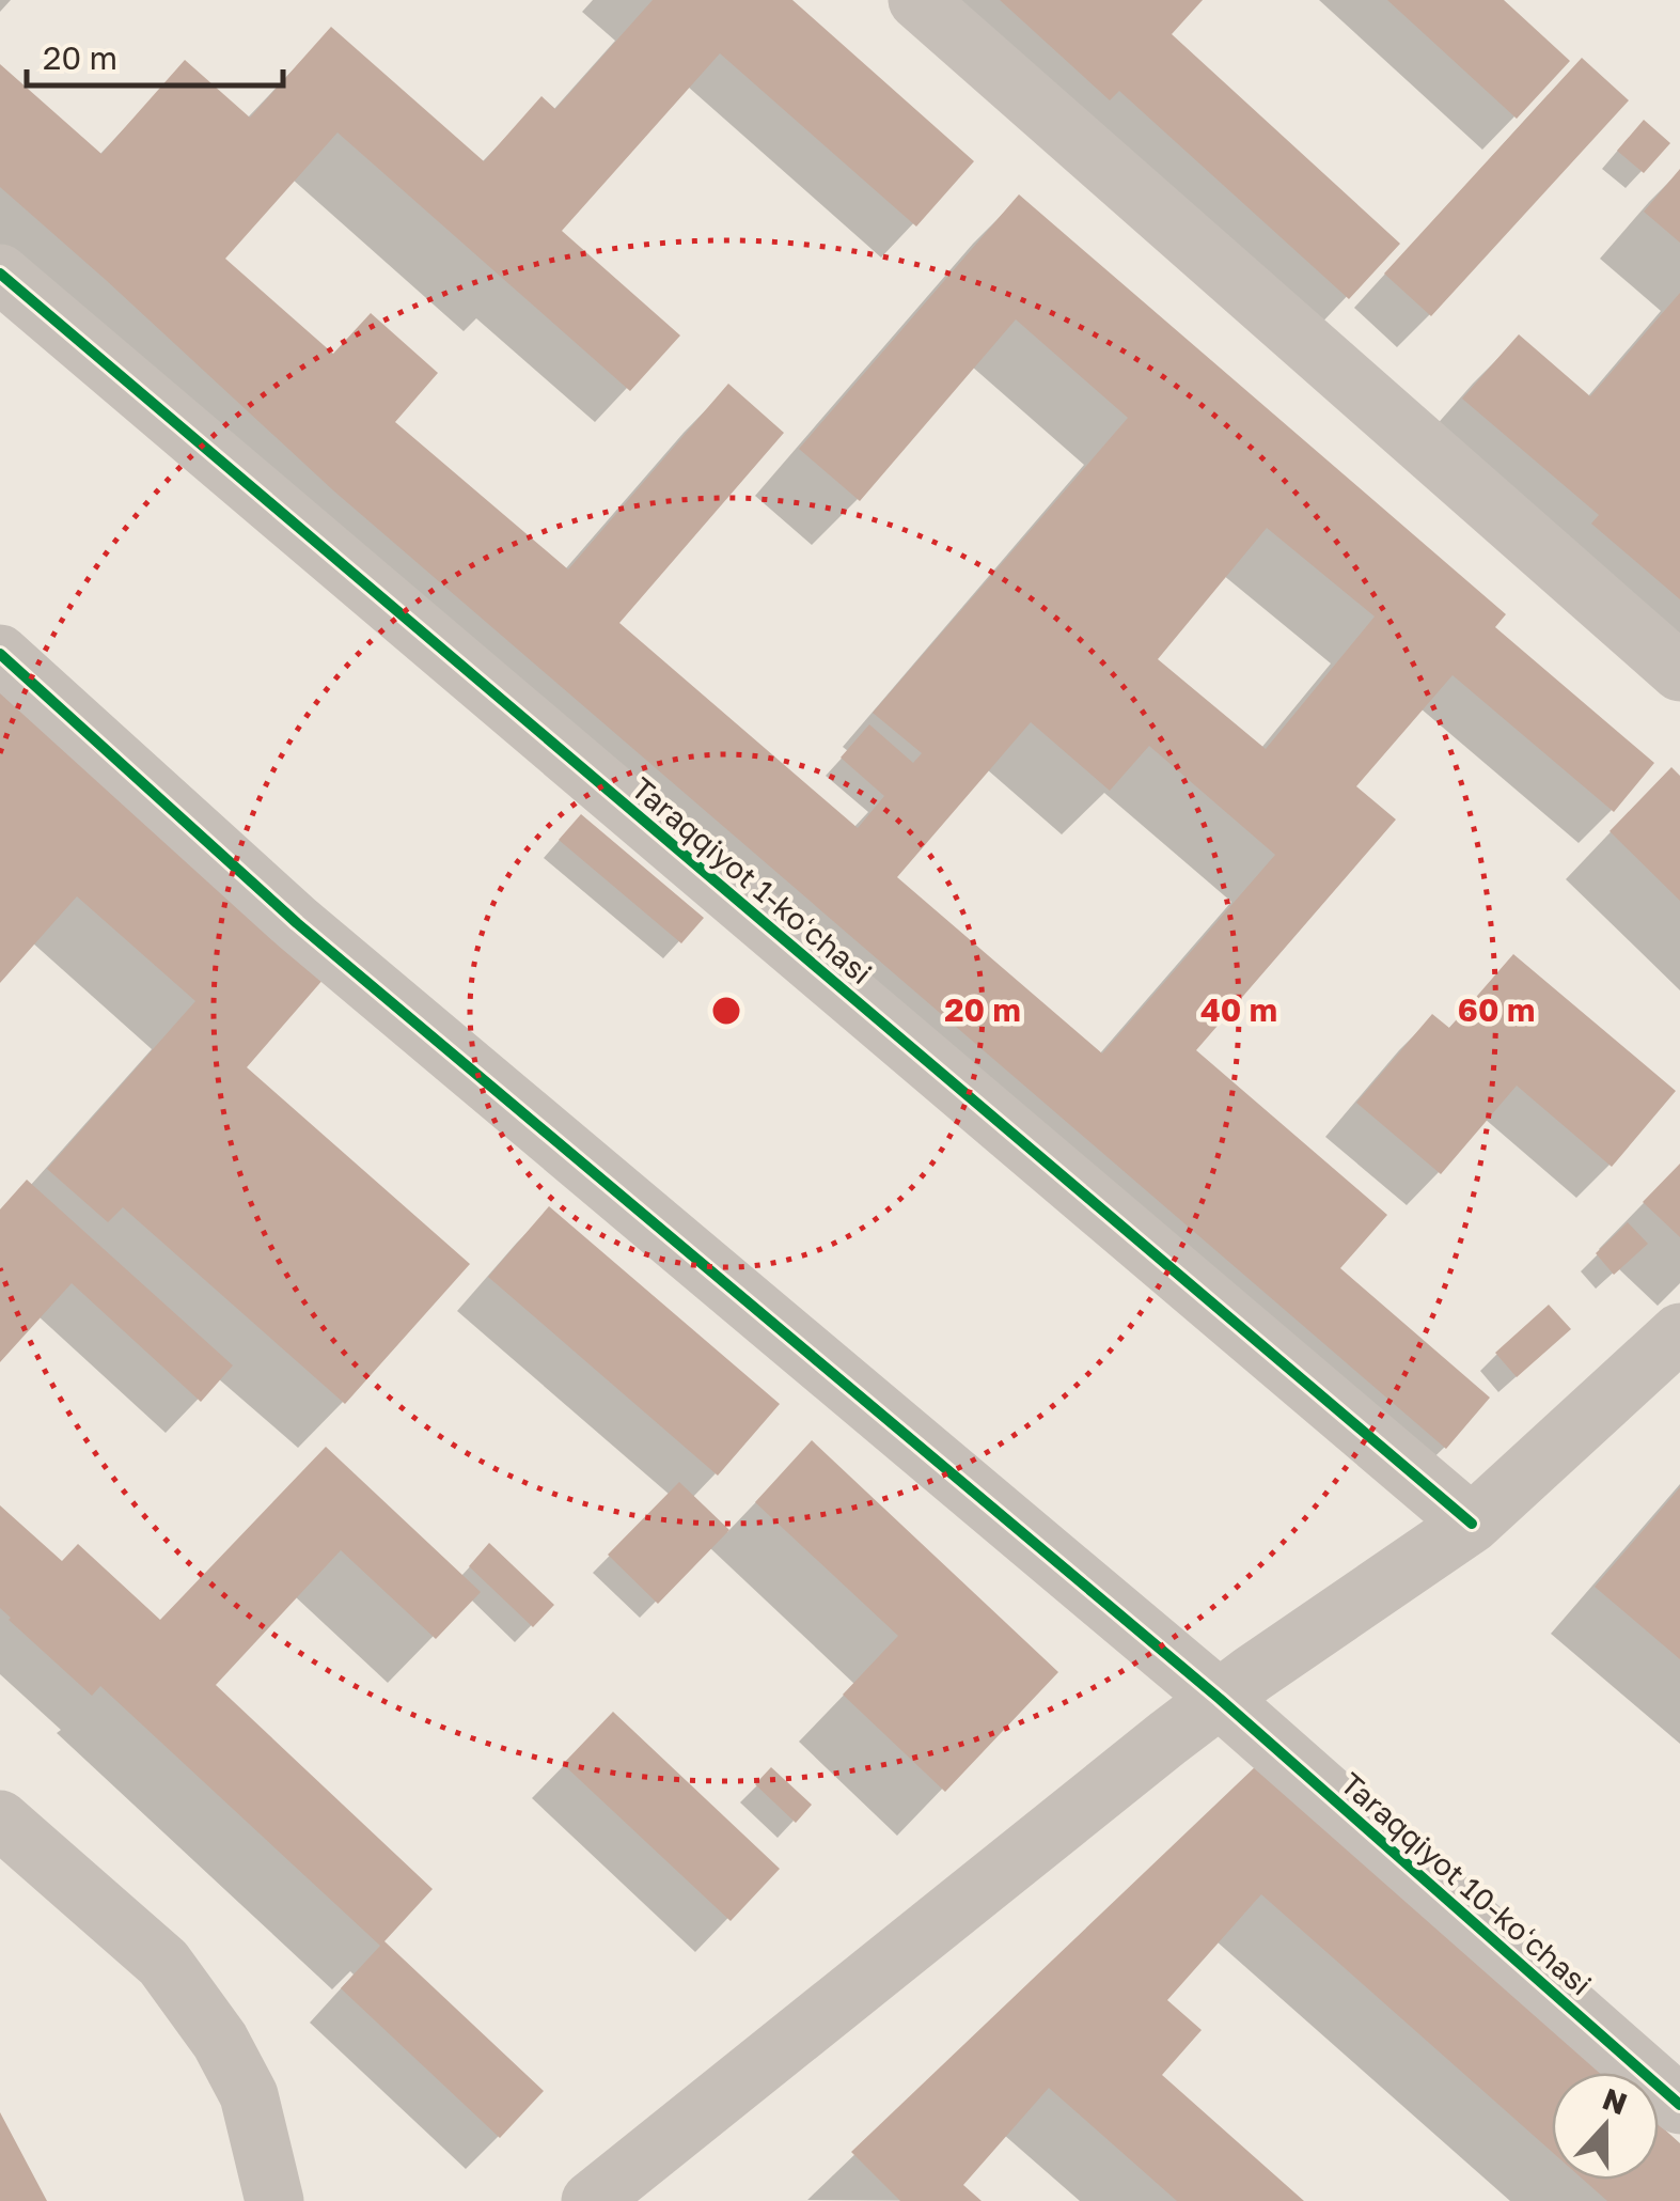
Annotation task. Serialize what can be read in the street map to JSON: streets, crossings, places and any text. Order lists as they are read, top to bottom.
{
  "streets": {
    "street": ["Taraqqiyot 1-koʻchasi", "Taraqqiyot 10-koʻchasi"]
  },
  "scale_bar": "20 m",
  "north": "top",
  "rings": ["20 m", "40 m", "60 m"]
}
